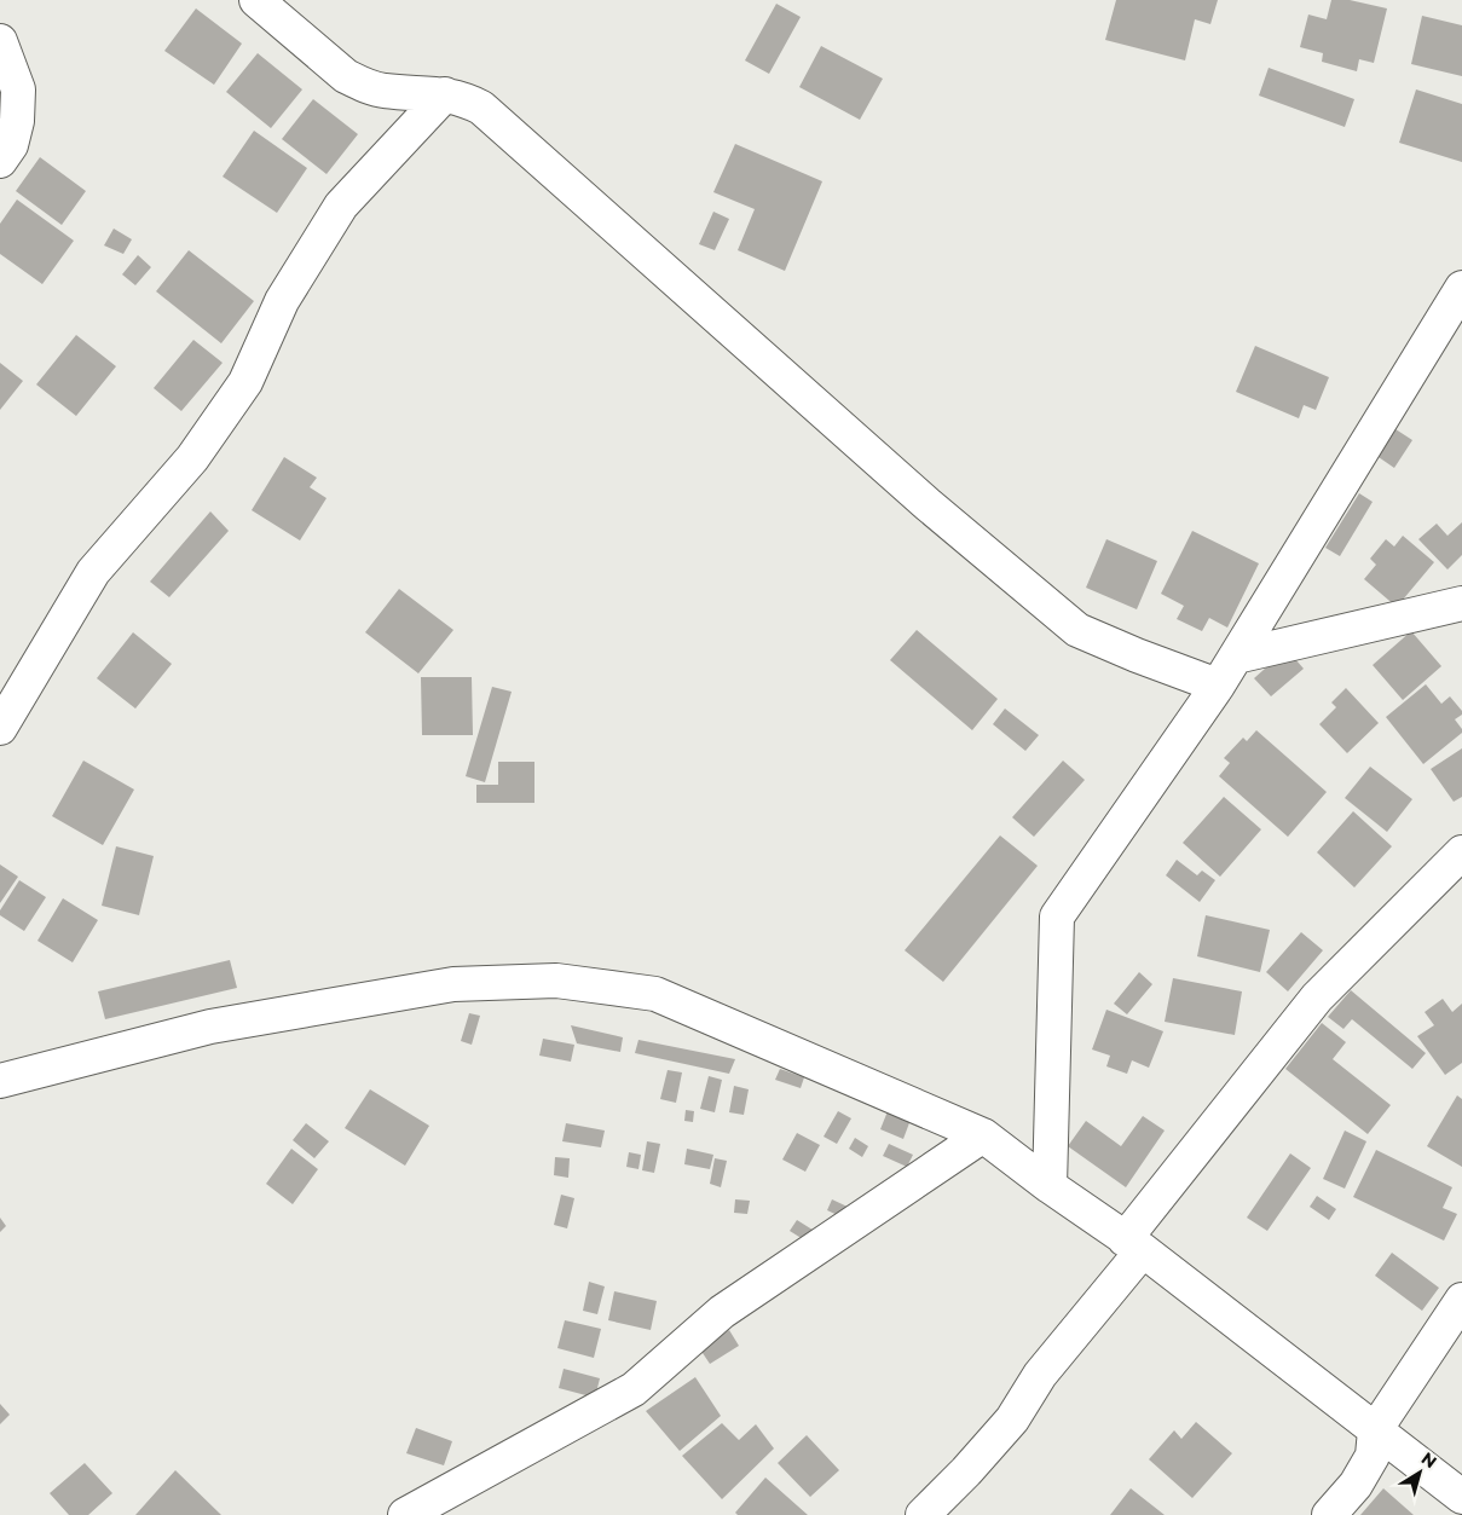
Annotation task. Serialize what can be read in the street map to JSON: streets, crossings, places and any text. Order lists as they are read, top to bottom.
{
  "north": "top right"
}
